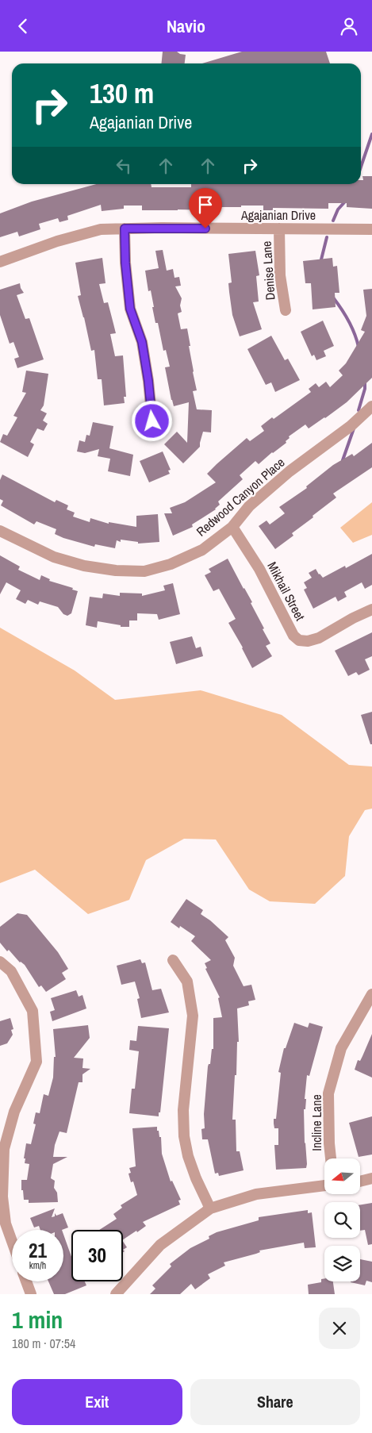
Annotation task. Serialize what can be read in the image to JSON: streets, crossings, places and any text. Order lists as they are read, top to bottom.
{
  "streets": {
    "street": [
      "Agajanian Drive",
      "Denise Lane",
      "Redwood Canyon Place",
      "Mikhail Street",
      "Incline Lane"
    ]
  },
  "crossings": [
    ["Agajanian Drive", "Denise Lane"],
    ["Redwood Canyon Place", "Mikhail Street"]
  ],
  "north": "left",
  "page": {
    "header": "Navio",
    "turn": ["130 m", "Agajanian Drive"],
    "speed": "21 km/h",
    "limit": "30",
    "heading": ["1 min", "180 m · 07:54"],
    "buttons": ["Exit", "Share"]
  }
}
